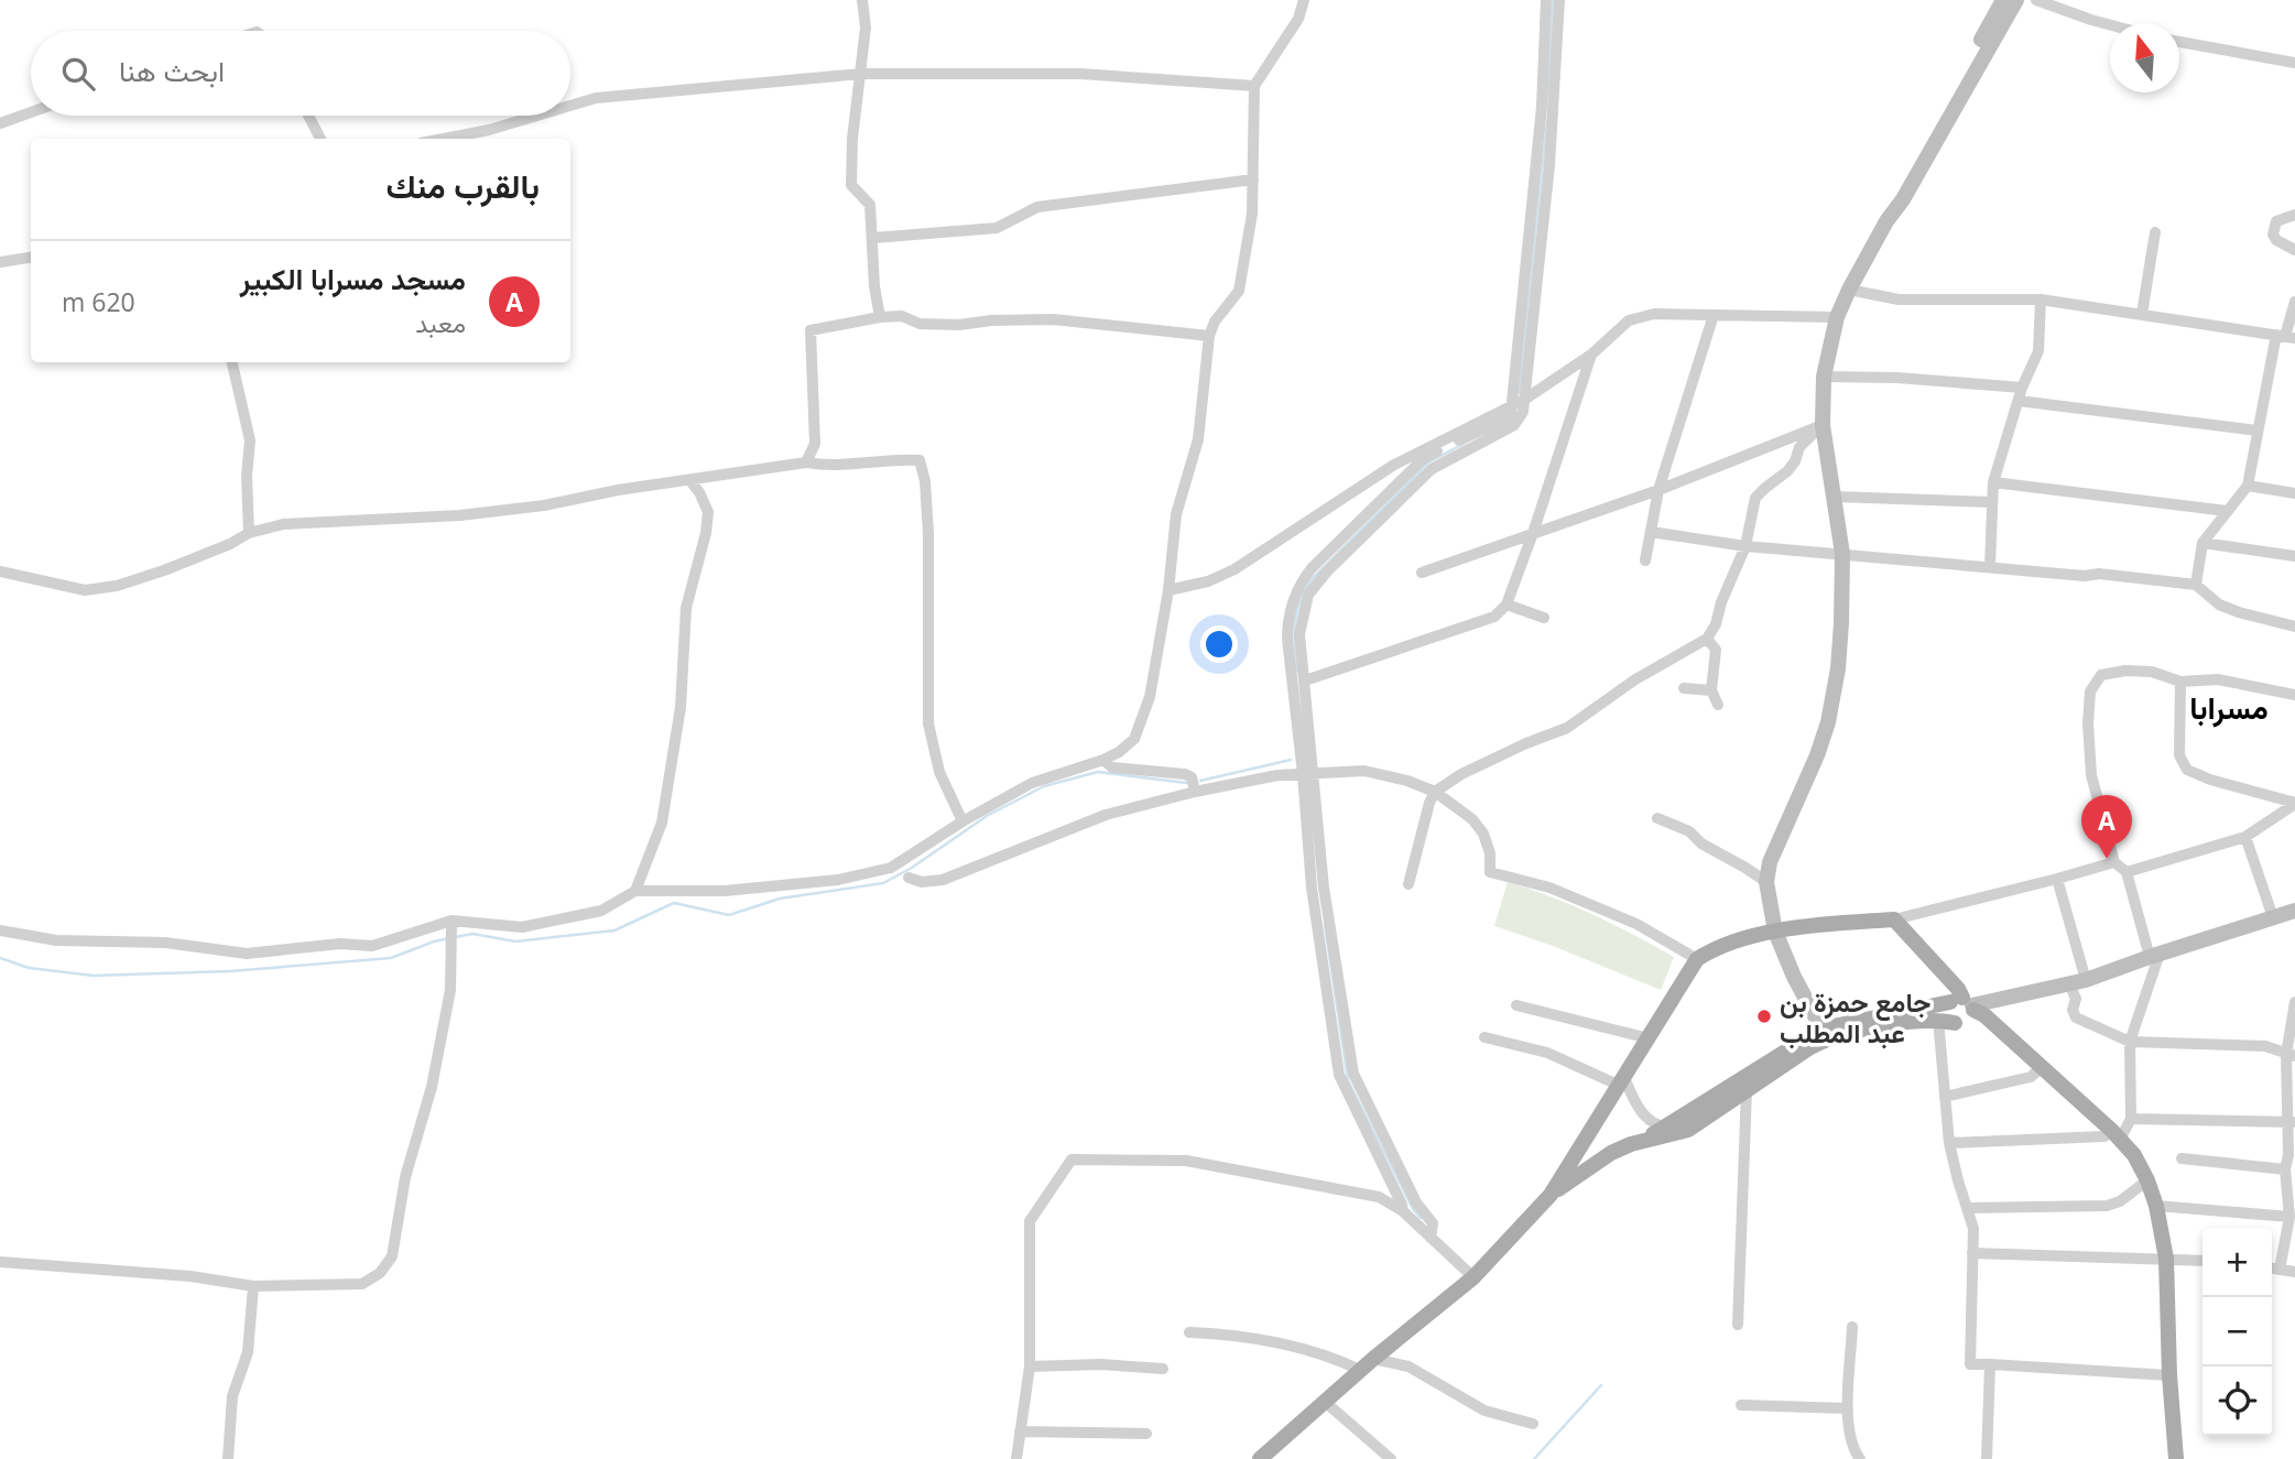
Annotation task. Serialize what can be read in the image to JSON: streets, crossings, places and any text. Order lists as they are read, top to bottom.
{
  "districts": ["مسرابا"],
  "places": ["جامع حمزة بن عبد المطلب"],
  "north": "top",
  "page": {
    "search": "ابحث هنا",
    "heading": "بالقرب منك",
    "list": [
      {
        "mark": "A",
        "name": "مسجد مسرابا الكبير",
        "note": "معبد",
        "value": "620 m"
      }
    ],
    "pins": "A",
    "map_buttons": ["+", "−"]
  }
}
